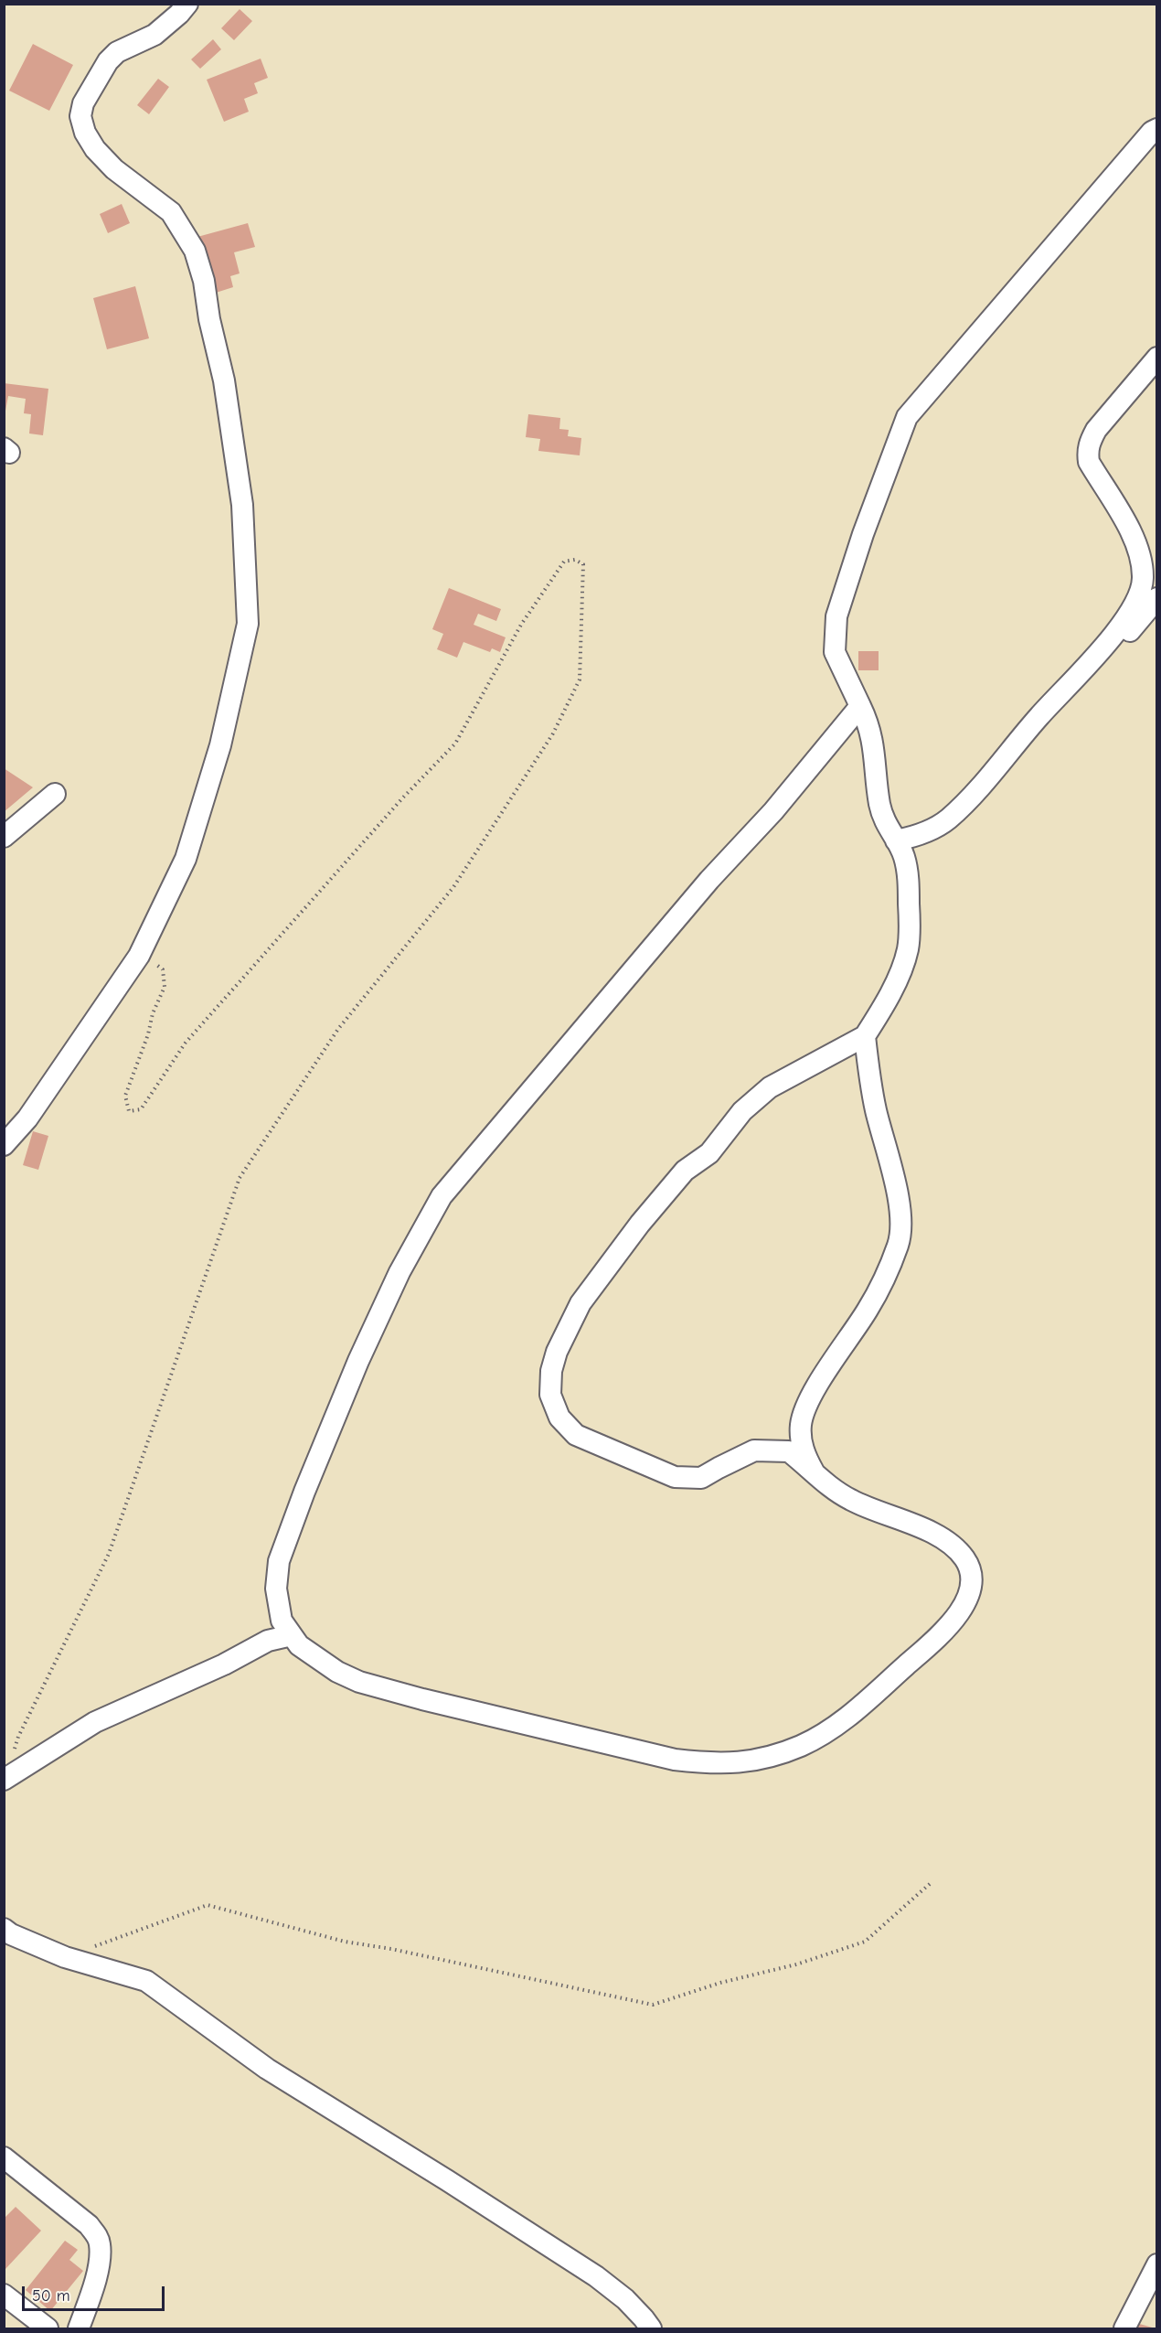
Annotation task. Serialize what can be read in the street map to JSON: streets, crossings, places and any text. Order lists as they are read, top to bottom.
{
  "scale_bar": "50 m"
}
